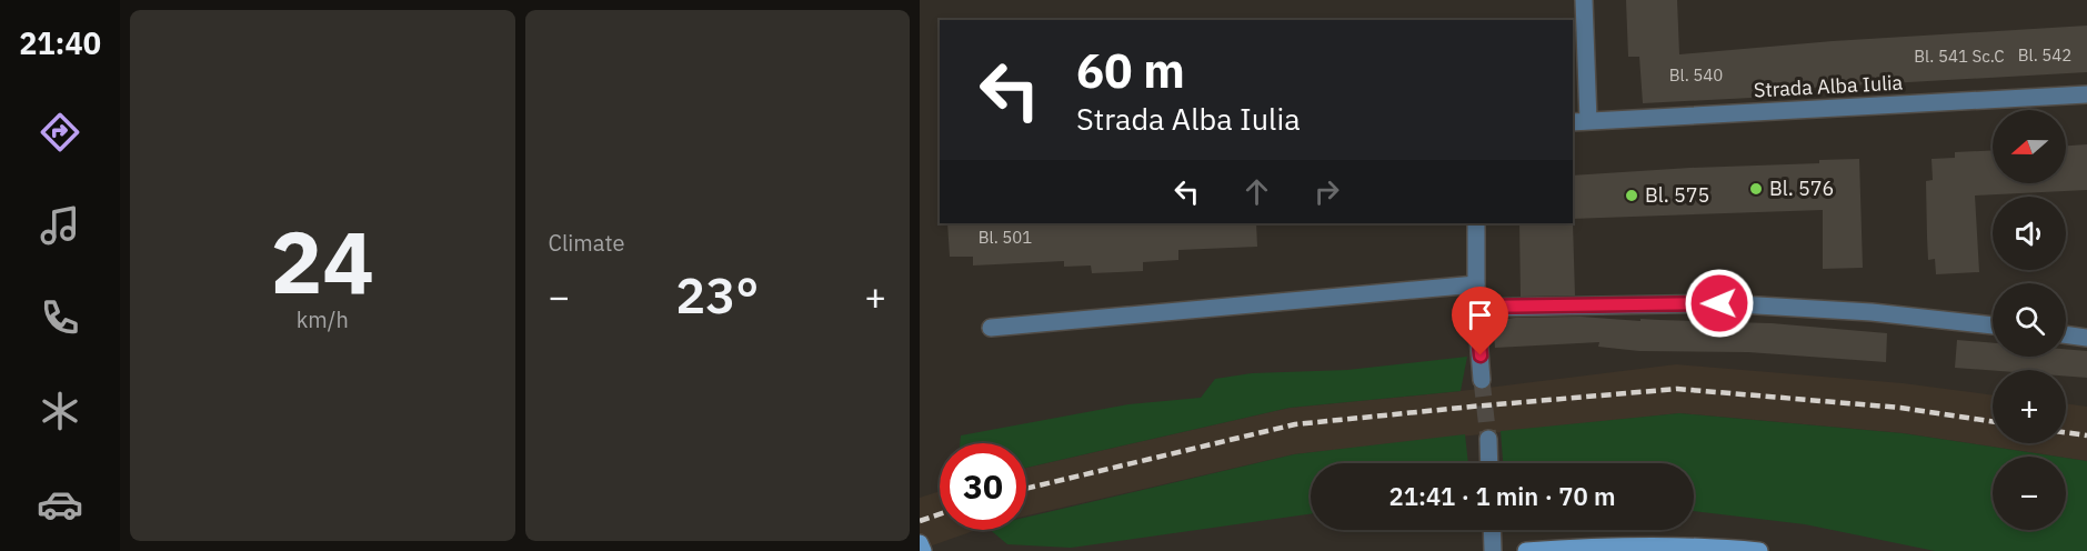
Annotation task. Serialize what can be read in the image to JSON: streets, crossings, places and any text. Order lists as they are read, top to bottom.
{
  "streets": {
    "street": ["Strada Alba Iulia"]
  },
  "places": ["Bl. 576", "Bl. 575"],
  "house_numbers": [
    "Bl. 542",
    "Bl. 541 Sc.C",
    "Bl. 540",
    "Bl. 501"
  ],
  "north": "left",
  "page": {
    "tabs": "21:40",
    "tile": [
      ["24", "km/h"],
      "Climate"
    ],
    "turn": ["60 m", "Strada Alba Iulia"],
    "map_buttons": ["+", "−"],
    "heat": ["−", "23°", "+"],
    "limit": "30",
    "trip": "21:41 · 1 min · 70 m"
  }
}
